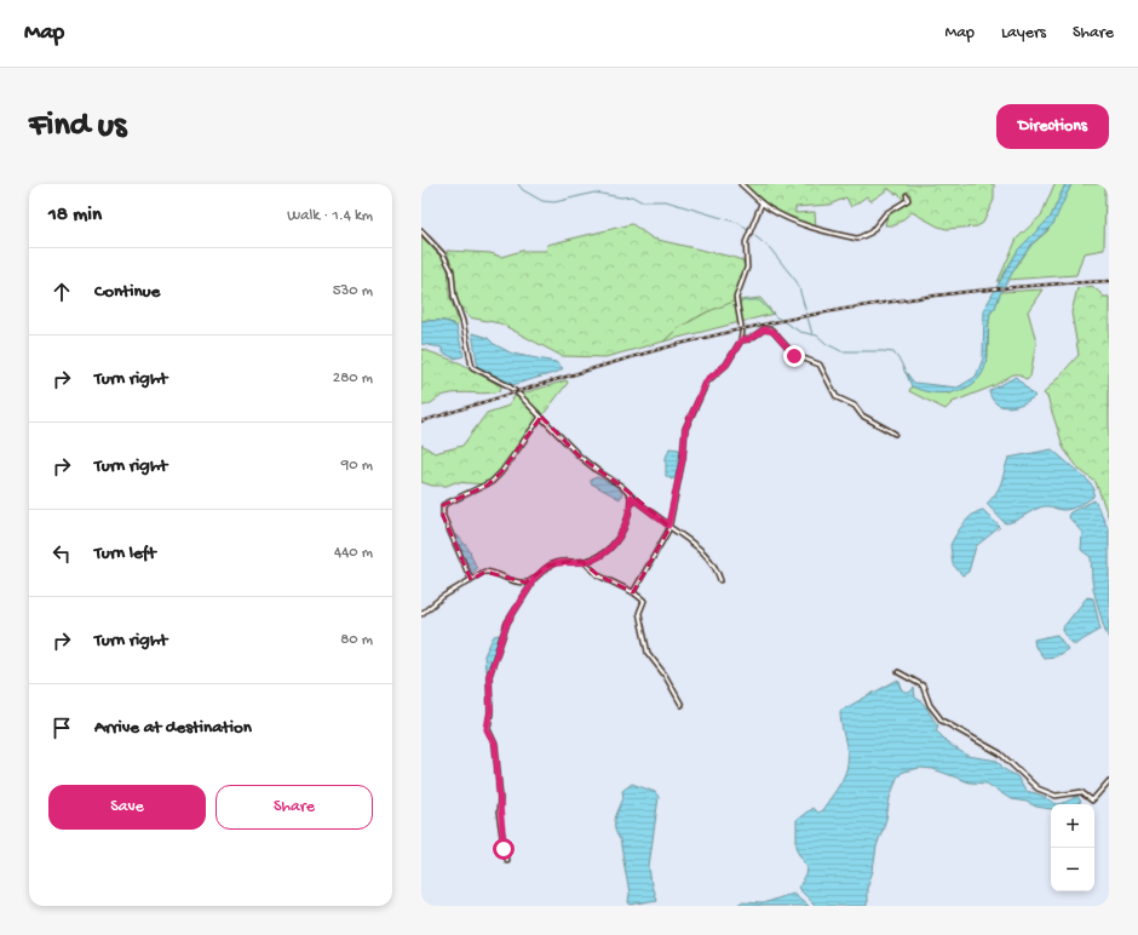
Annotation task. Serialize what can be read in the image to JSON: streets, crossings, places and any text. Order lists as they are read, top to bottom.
{
  "page": {
    "header": "Map",
    "nav": ["Map", "Layers", "Share"],
    "buttons": [
      "Directions",
      ["Save", "Share"]
    ],
    "title": "Find us",
    "heading": ["18 min", "Walk · 1.4 km"],
    "list": [
      ["Continue", "530 m"],
      ["Turn right", "280 m"],
      ["Turn right", "90 m"],
      ["Turn left", "440 m"],
      ["Turn right", "80 m"],
      "Arrive at destination"
    ],
    "map_buttons": ["+", "−"]
  }
}
